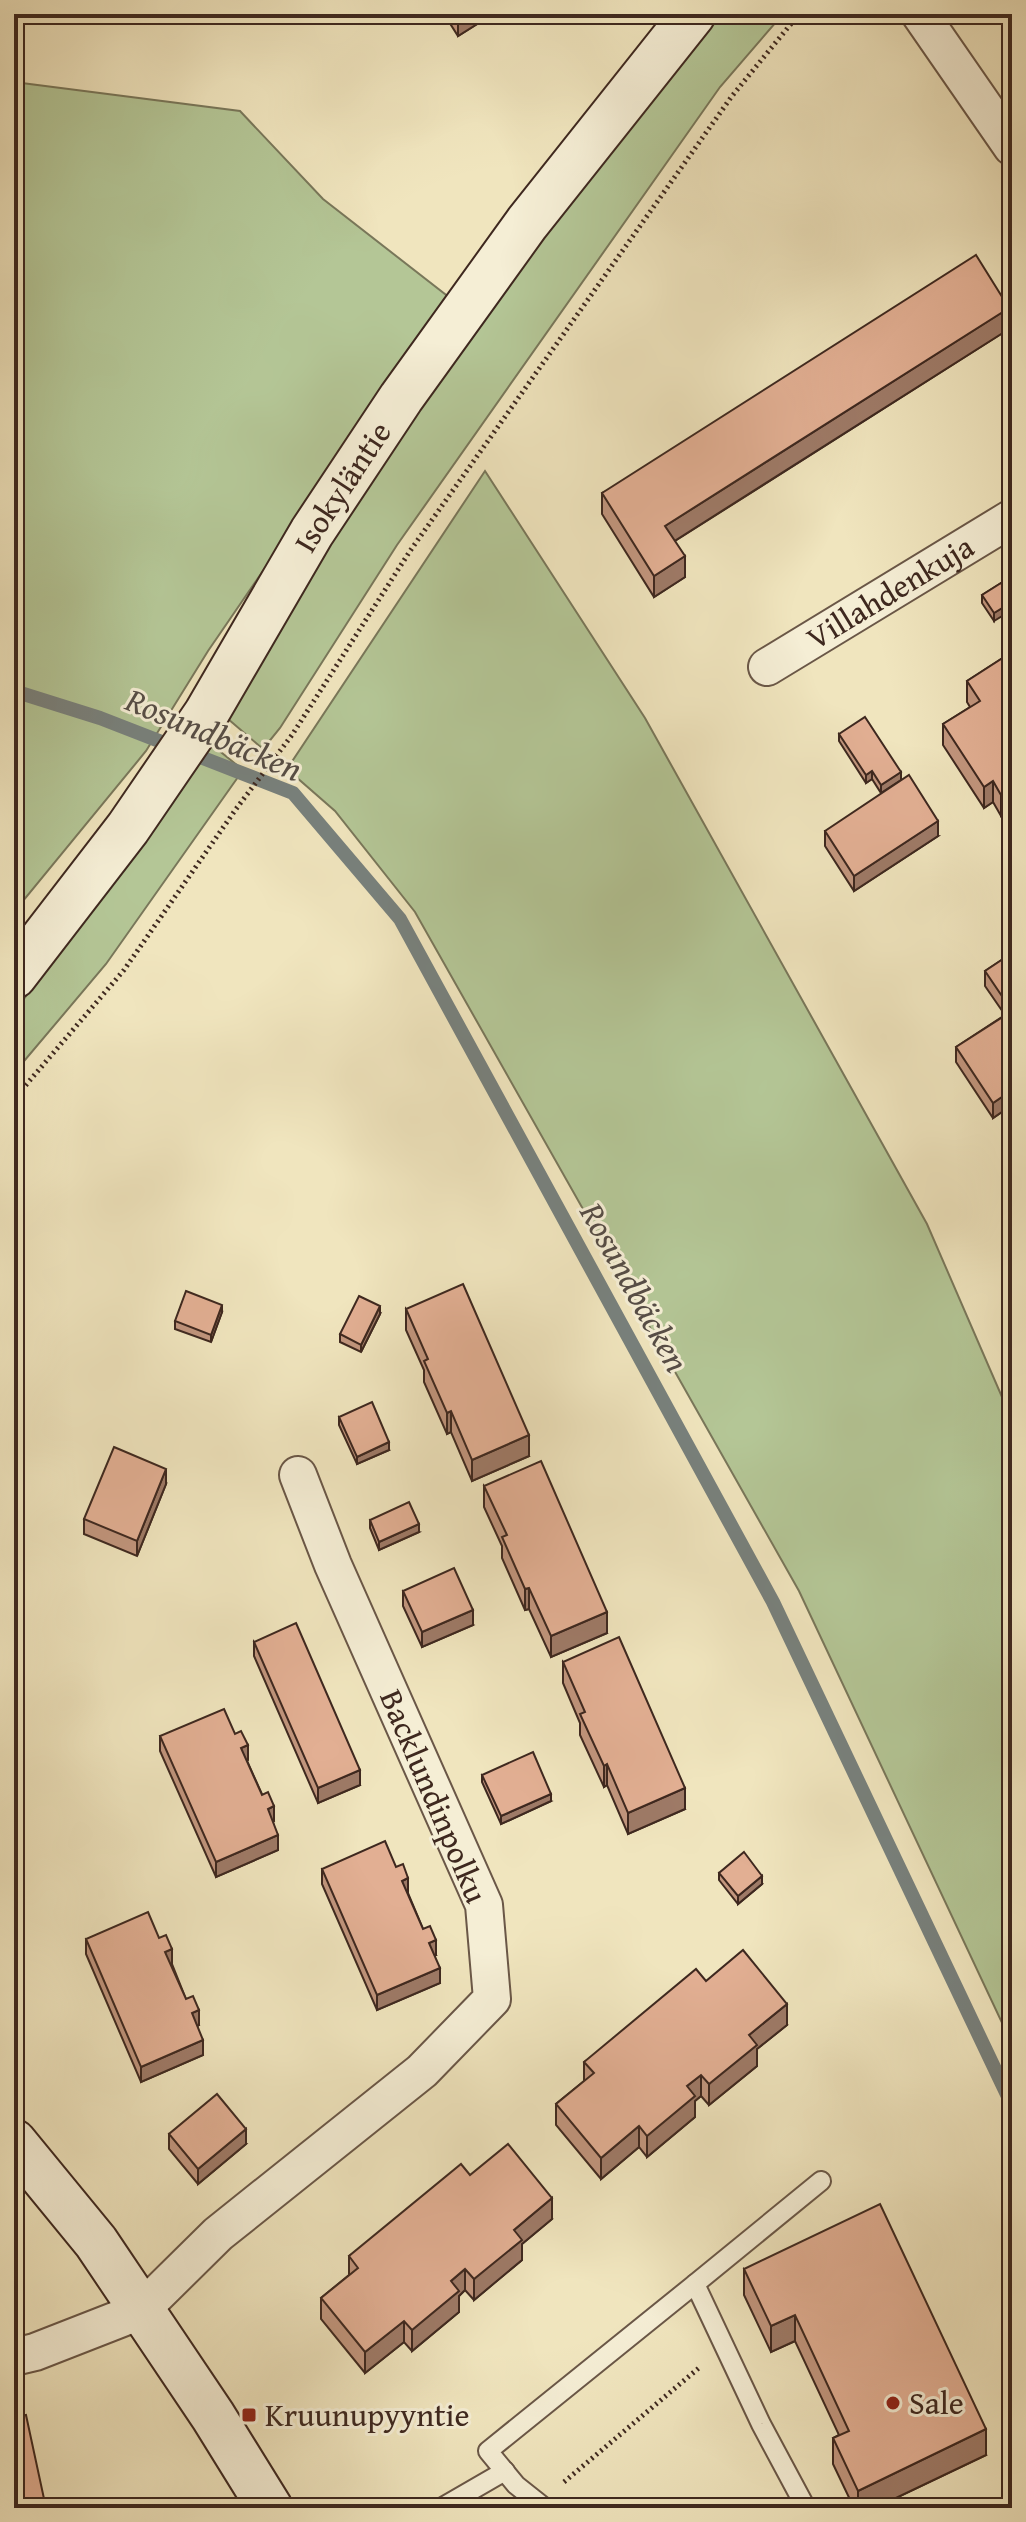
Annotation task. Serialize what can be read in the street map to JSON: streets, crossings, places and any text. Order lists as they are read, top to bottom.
{
  "streets": {
    "street": ["Isokyläntie", "Villahdenkuja", "Backlundinpolku"]
  },
  "water": ["Rosundbäcken"],
  "places": {
    "other": ["Sale"],
    "transit": ["Kruunupyyntie"]
  }
}
